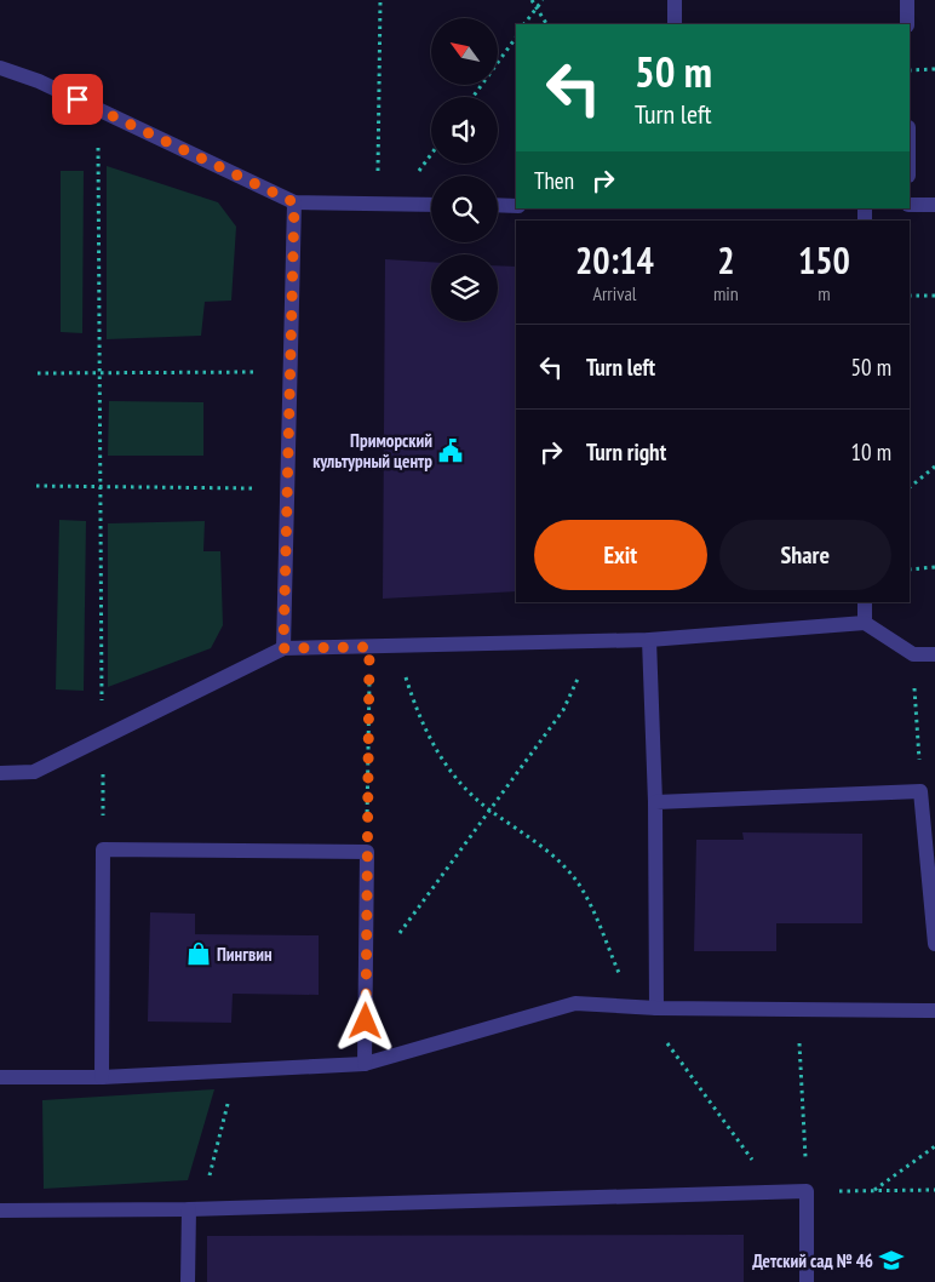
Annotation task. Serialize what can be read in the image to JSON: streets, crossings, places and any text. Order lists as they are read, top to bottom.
{
  "places": {
    "public building": ["Приморский культурный центр"],
    "shop": ["Пингвин"],
    "school or university": ["Детский сад № 46"]
  },
  "north": "top left",
  "page": {
    "turn": ["50 m", "Turn left"],
    "then": "Then",
    "eta": [
      "20:14",
      "Arrival",
      "2",
      "min",
      "150",
      "m"
    ],
    "list": [
      {
        "name": "Turn left",
        "value": "50 m"
      },
      {
        "name": "Turn right",
        "value": "10 m"
      }
    ],
    "buttons": ["Exit", "Share"]
  }
}
